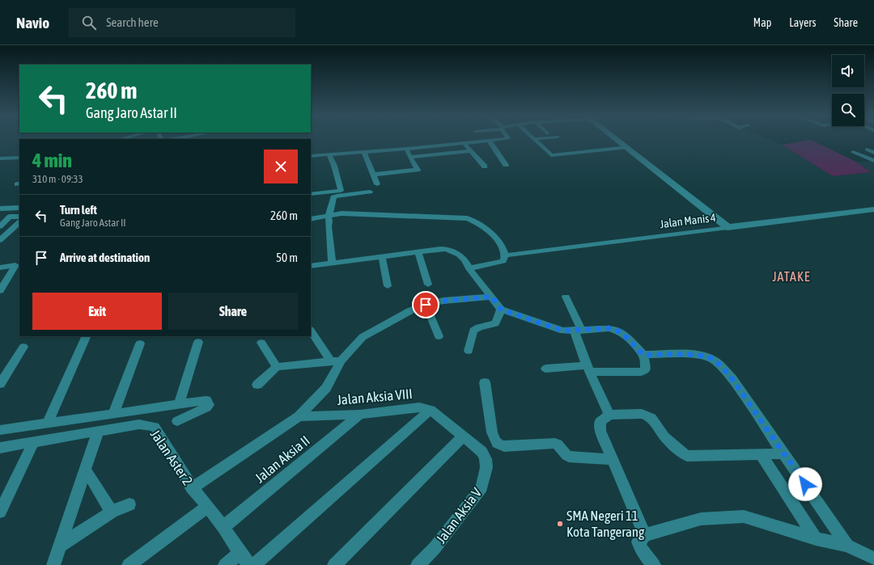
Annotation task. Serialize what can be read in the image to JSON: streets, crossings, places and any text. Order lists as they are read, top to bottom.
{
  "streets": {
    "street": [
      "Jalan Manis 4",
      "Jalan Aksia VIII",
      "Jalan Aster 2",
      "Jalan Aksia II",
      "Jalan Aksia V"
    ]
  },
  "crossings": [
    ["Jalan Aksia VIII", "Jalan Aksia II"],
    ["Jalan Aster 2", "Jalan Aksia II"]
  ],
  "districts": ["JATAKE"],
  "places": ["SMA Negeri 11 Kota Tangerang"],
  "page": {
    "header": "Navio",
    "search": "Search here",
    "nav": ["Map", "Layers", "Share"],
    "turn": ["260 m", "Gang Jaro Astar II"],
    "heading": ["4 min", "310 m · 09:33"],
    "list": [
      {
        "name": "Turn left",
        "note": "Gang Jaro Astar II",
        "value": "260 m"
      },
      {
        "name": "Arrive at destination",
        "value": "50 m"
      }
    ],
    "buttons": ["Exit", "Share"]
  }
}
